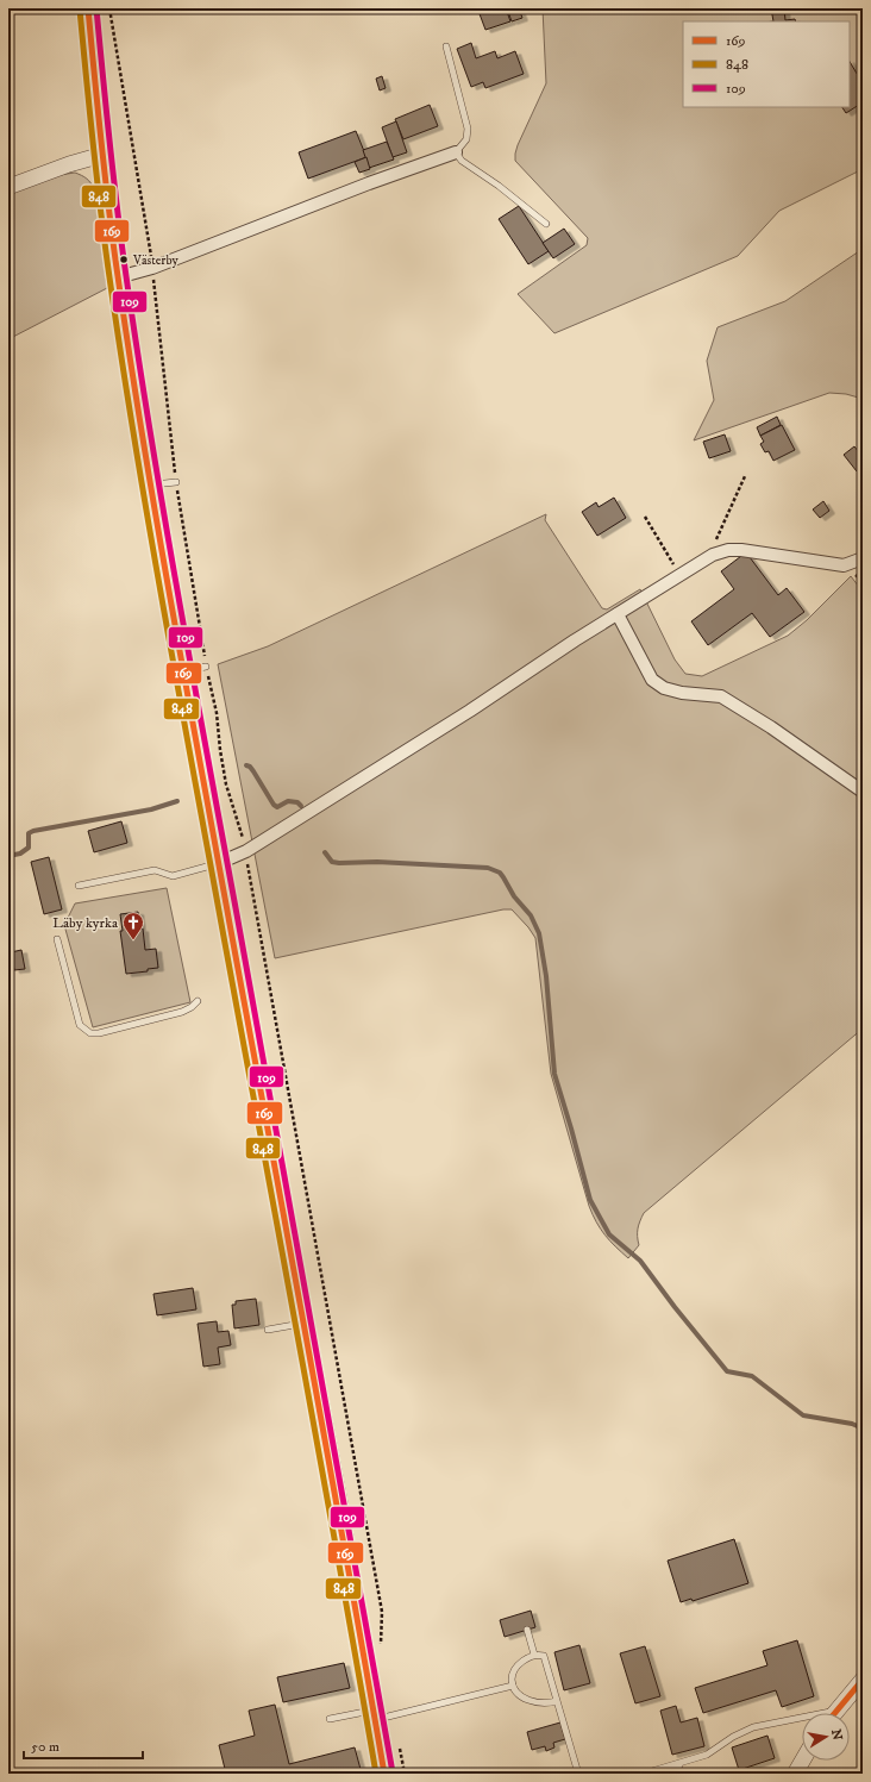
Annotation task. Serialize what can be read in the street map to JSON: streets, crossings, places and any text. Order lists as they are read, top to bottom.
{
  "places": {
    "other": ["Västerby"],
    "church": ["Läby kyrka"]
  },
  "lines": ["transit line 169", "transit line 109", "transit line 848"],
  "legend": ["169", "848", "109"],
  "scale_bar": "50 m",
  "north": "right"
}
